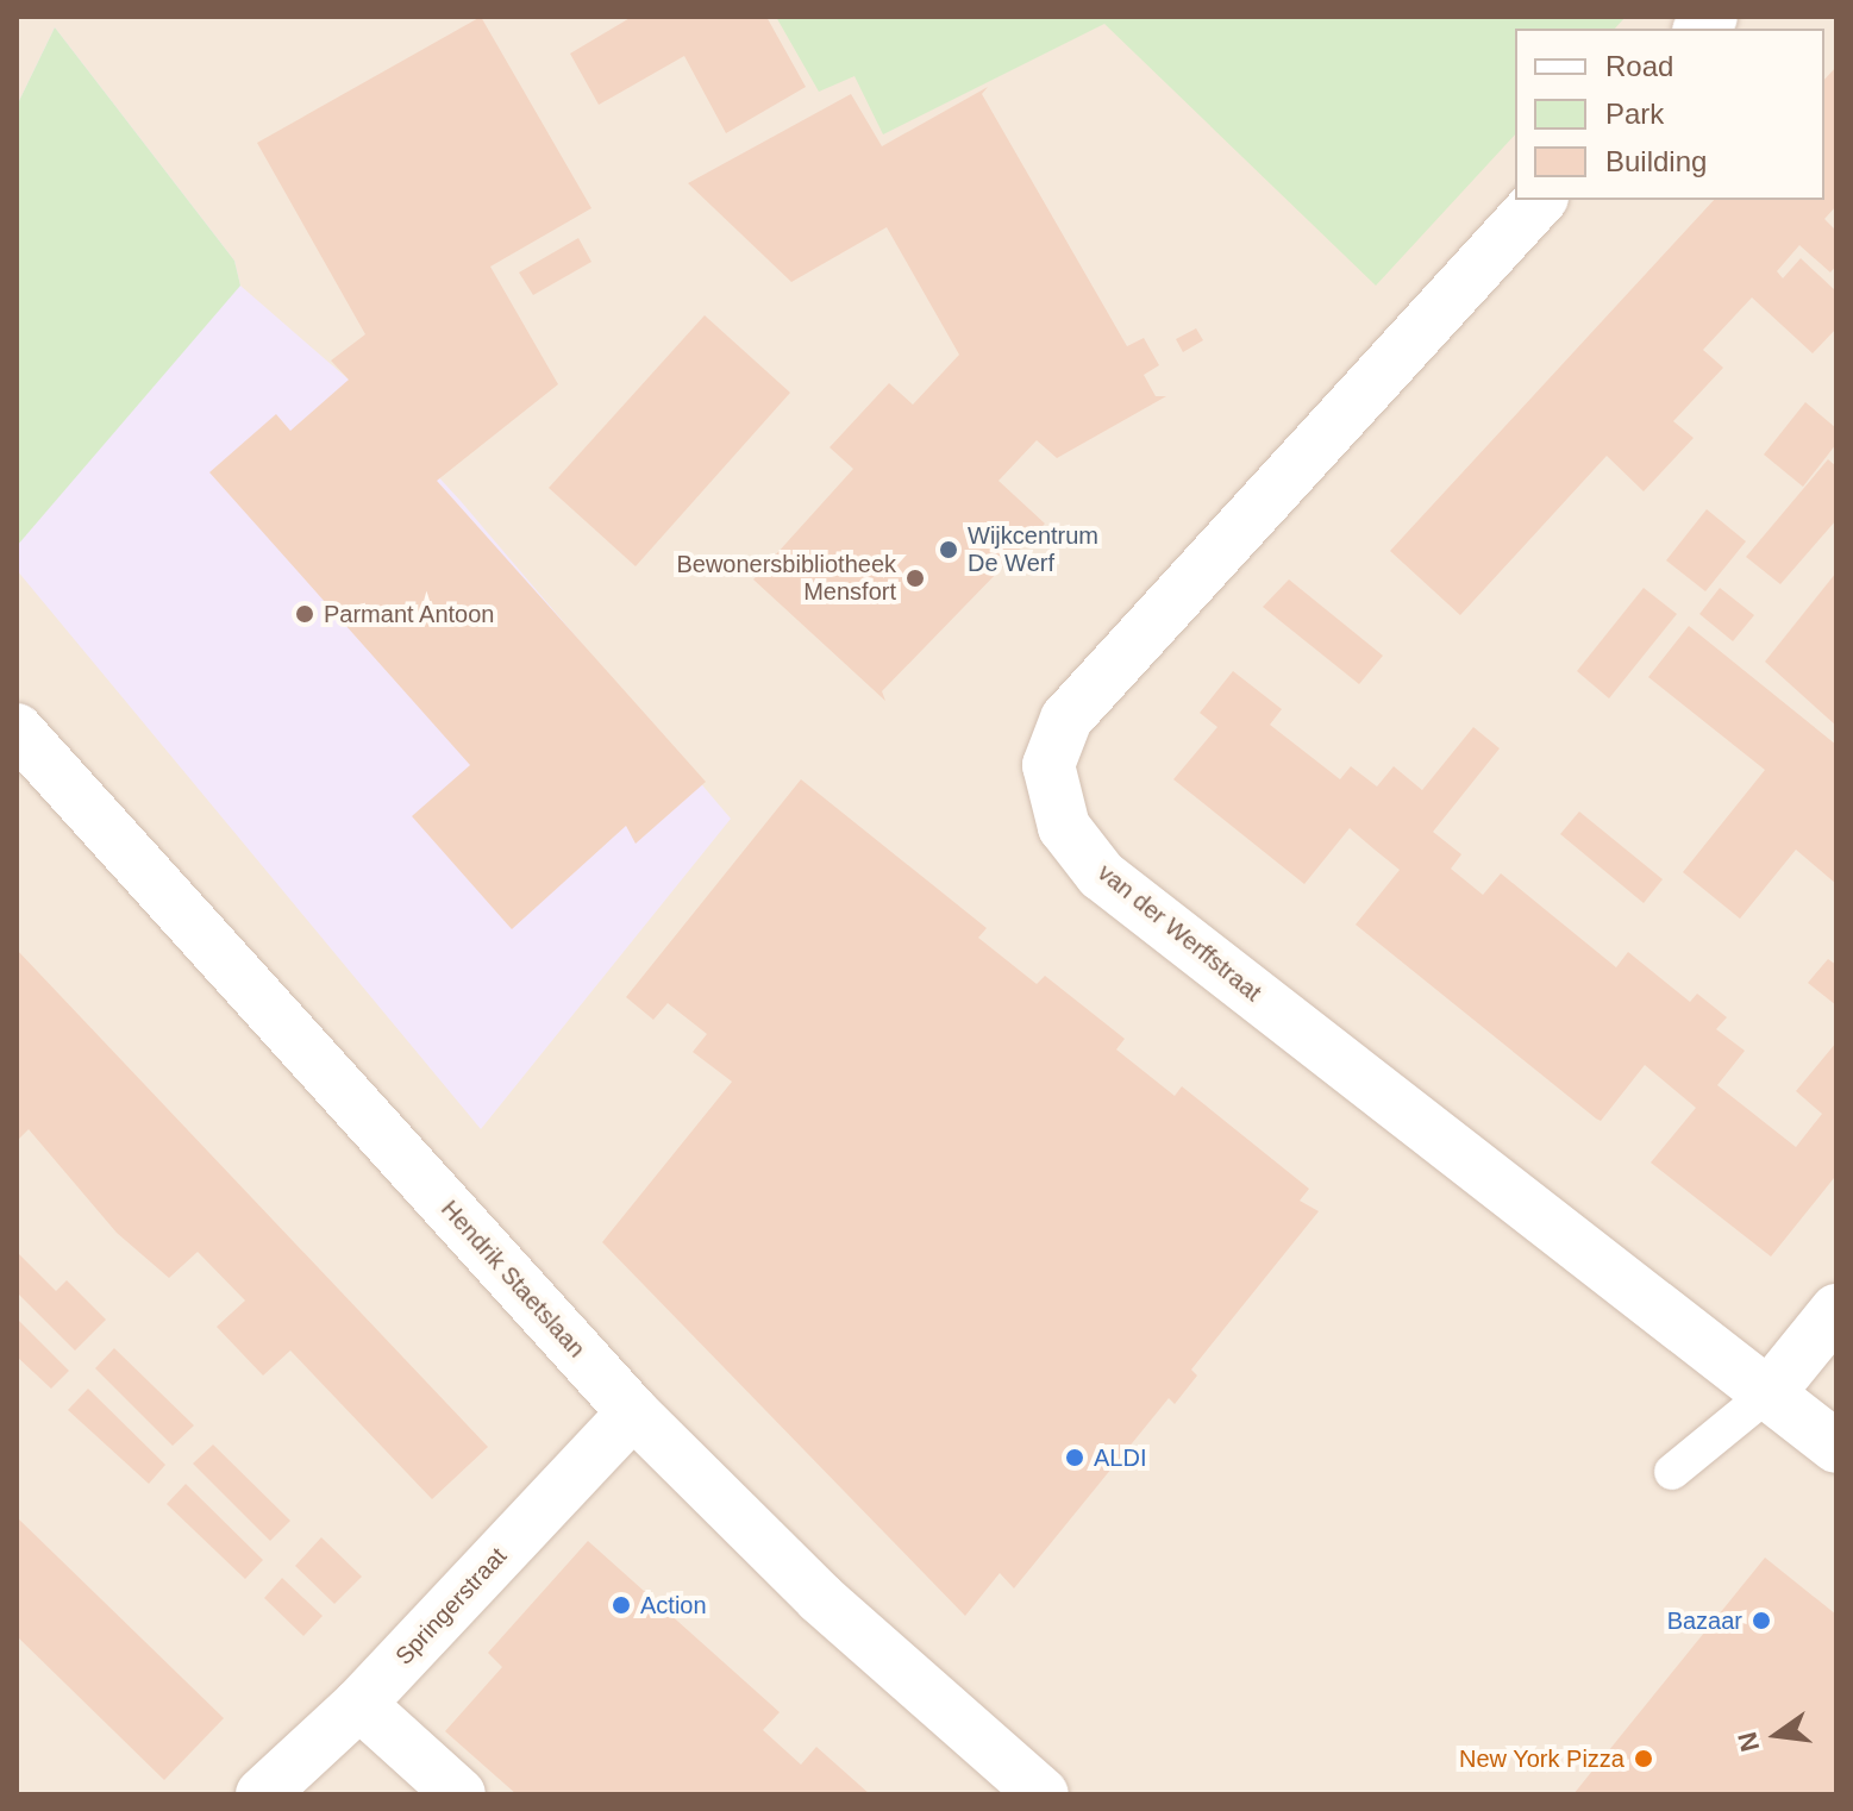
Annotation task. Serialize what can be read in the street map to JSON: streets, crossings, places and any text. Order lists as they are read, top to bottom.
{
  "streets": {
    "street": ["van der Werffstraat", "Hendrik Staetslaan", "Springerstraat"]
  },
  "crossings": [
    ["Hendrik Staetslaan", "Springerstraat"]
  ],
  "places": [
    "Wijkcentrum De Werf",
    "Bewonersbibliotheek Mensfort",
    "Parmant Antoon",
    "ALDI",
    "Action",
    "Bazaar",
    "New York Pizza"
  ],
  "legend": ["Road", "Park", "Building"],
  "north": "left"
}
